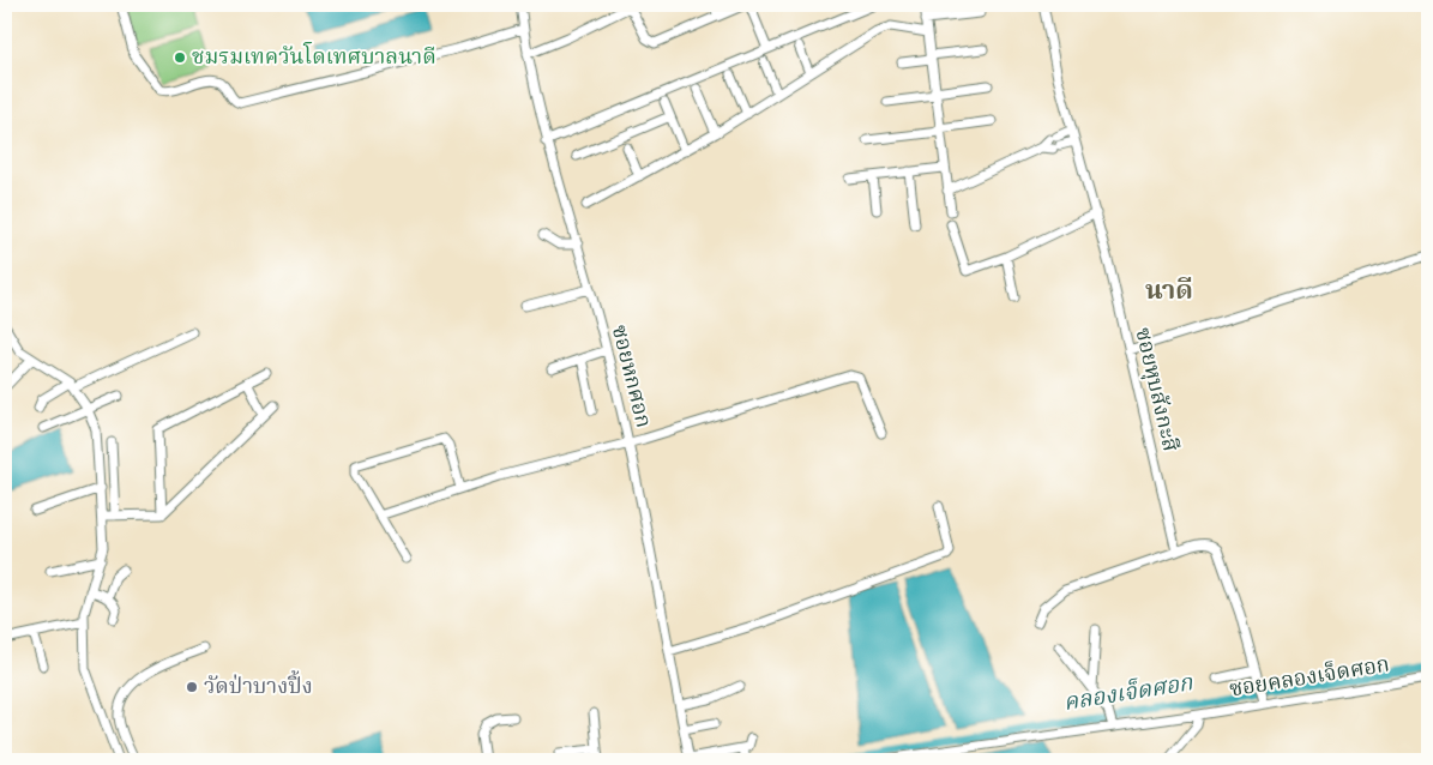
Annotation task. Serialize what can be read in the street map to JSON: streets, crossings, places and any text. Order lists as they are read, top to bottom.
{
  "streets": {
    "street": ["ซอยหกศอก", "ซอยหุบสังกะสี", "ซอยคลองเจ็ดศอก"]
  },
  "districts": ["นาดี"],
  "water": ["คลองเจ็ดศอก"],
  "places": ["ชมรมเทควันโดเทศบาลนาดี", "วัดป่าบางปิ้ง"]
}
